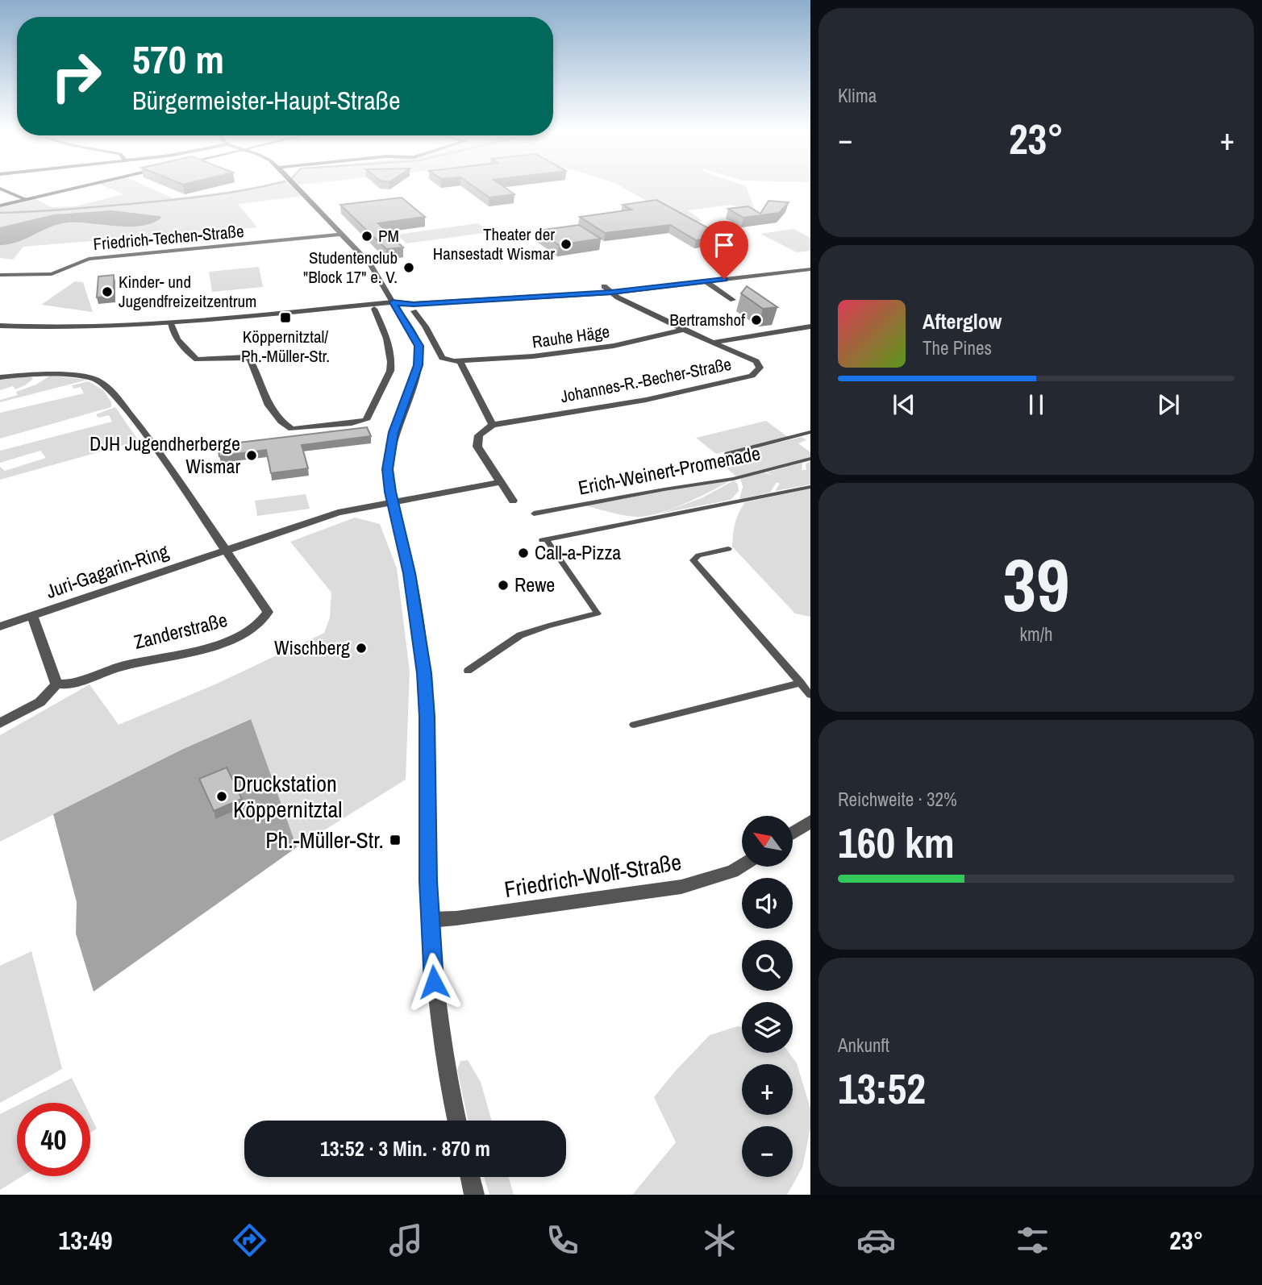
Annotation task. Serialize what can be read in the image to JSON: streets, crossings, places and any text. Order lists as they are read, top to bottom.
{
  "streets": {
    "street": [
      "Friedrich-Techen-Straße",
      "Rauhe Häge",
      "Johannes-R.-Becher-Straße",
      "Erich-Weinert-Promenade",
      "Juri-Gagarin-Ring",
      "Zanderstraße",
      "Friedrich-Wolf-Straße"
    ]
  },
  "crossings": [
    ["Rauhe Häge", "Johannes-R.-Becher-Straße"],
    ["Juri-Gagarin-Ring", "Zanderstraße"]
  ],
  "places": {
    "other": [
      "PM",
      "Theater der Hansestadt Wismar",
      "Studentenclub \"Block 17\" e. V.",
      "Kinder- und Jugendfreizeitzentrum",
      "Bertramshof",
      "DJH Jugendherberge Wismar",
      "Call-a-Pizza",
      "Rewe",
      "Wischberg",
      "Druckstation Köppernitztal"
    ],
    "transit": ["Köppernitztal/ Ph.-Müller-Str.", "Ph.-Müller-Str."]
  },
  "north": "top left",
  "page": {
    "tile": [
      "Klima",
      ["39", "km/h"],
      ["Reichweite · 32%", "160 km"],
      ["Ankunft", "13:52"]
    ],
    "turn": ["570 m", "Bürgermeister-Haupt-Straße"],
    "heat": ["−", "23°", "+"],
    "song": ["Afterglow", "The Pines"],
    "map_buttons": ["+", "−"],
    "limit": "40",
    "trip": "13:52 · 3 Min. · 870 m",
    "tabs": ["13:49", "23°"]
  }
}
